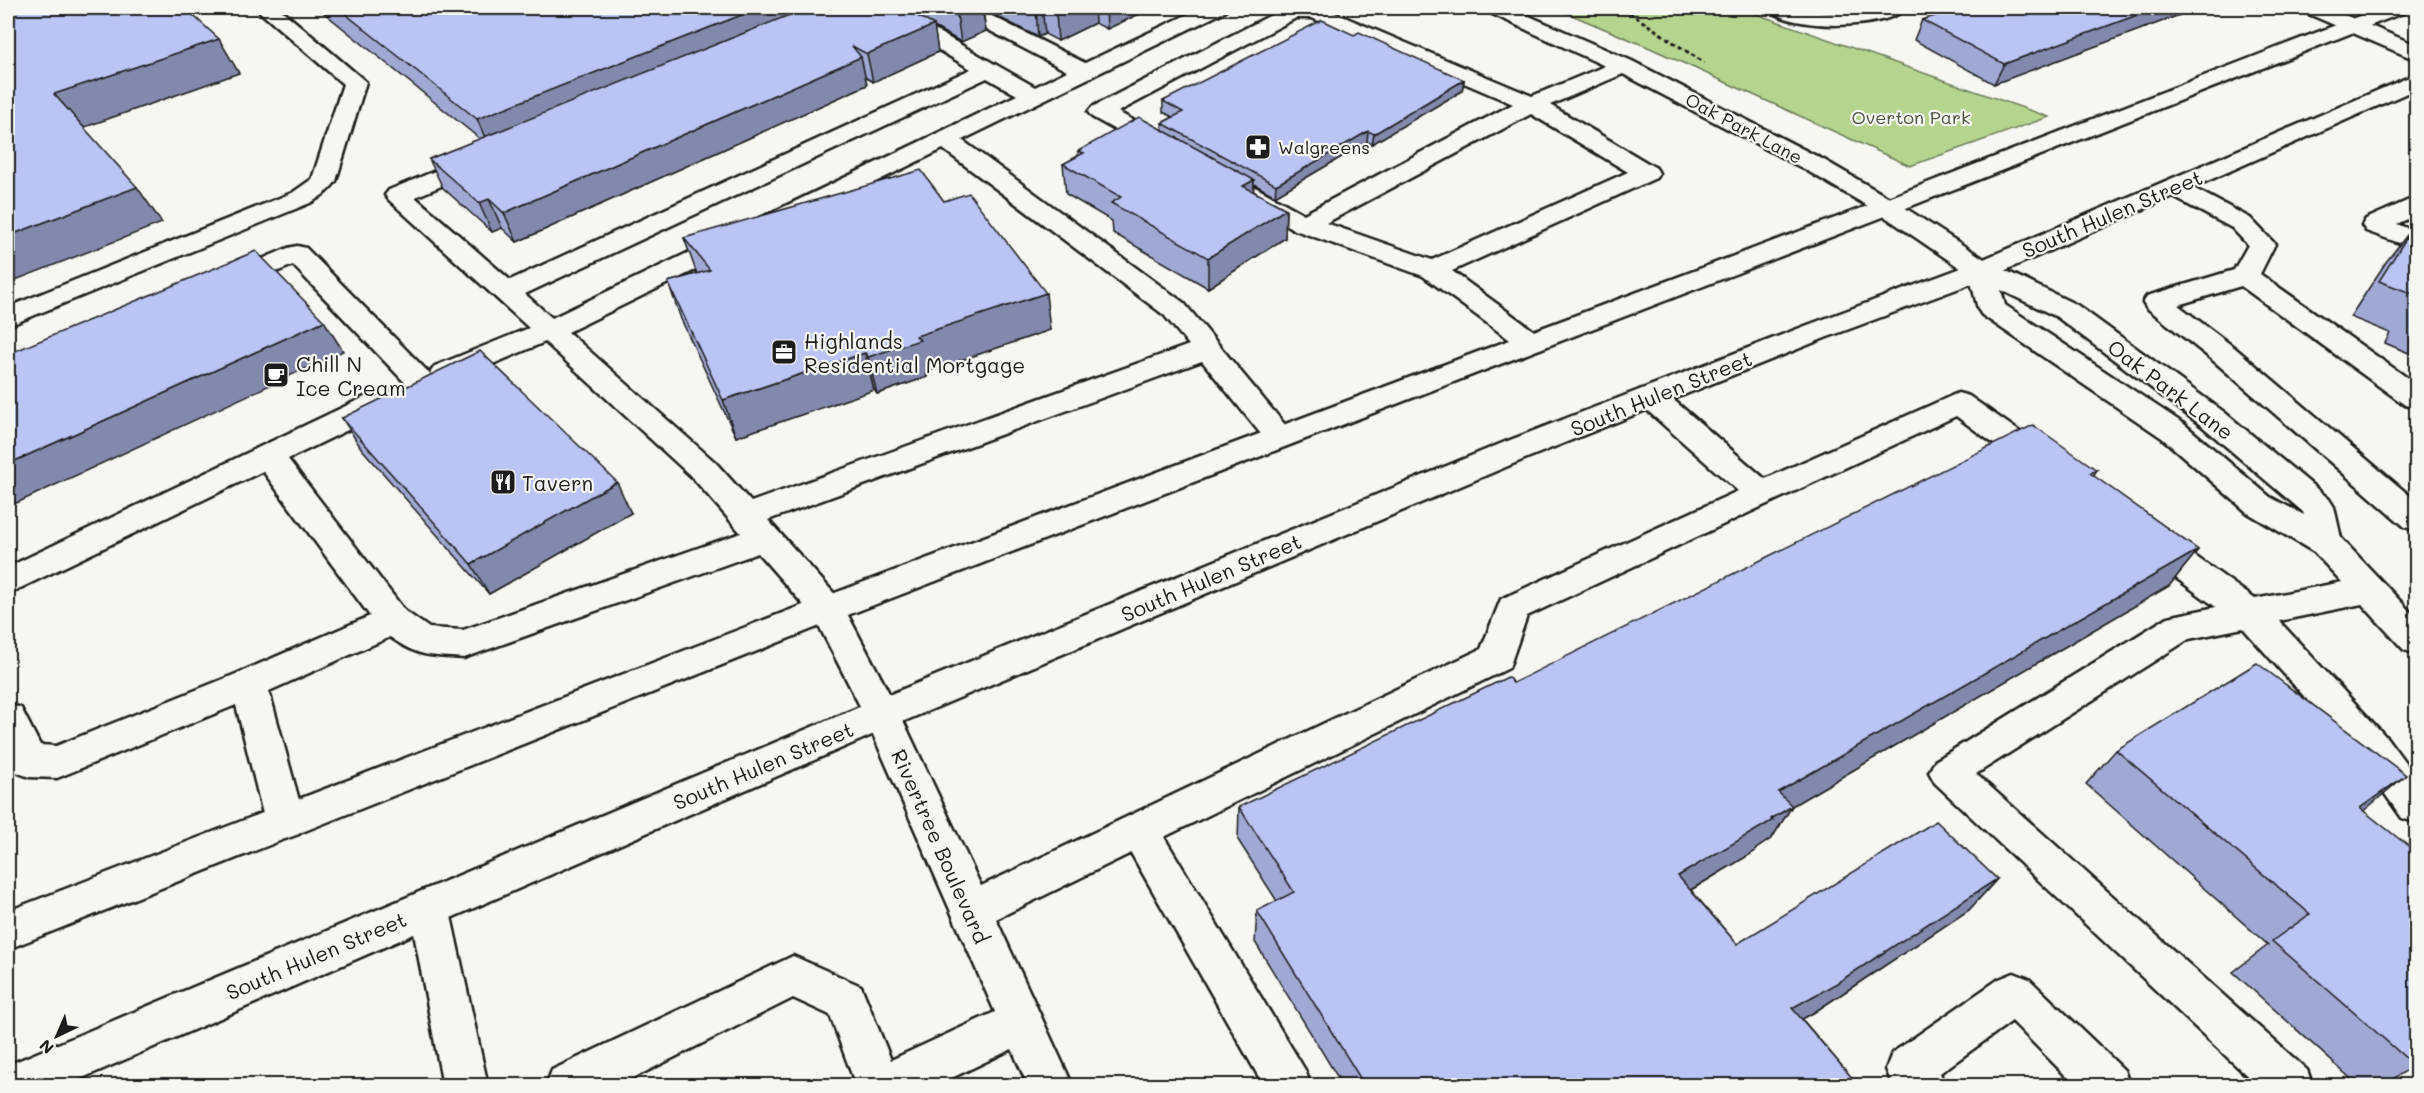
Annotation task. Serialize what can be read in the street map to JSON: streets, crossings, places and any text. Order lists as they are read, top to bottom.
{
  "streets": {
    "main road": ["Oak Park Lane", "South Hulen Street", "Rivertree Boulevard"]
  },
  "crossings": [
    ["Oak Park Lane", "South Hulen Street"],
    ["South Hulen Street", "Rivertree Boulevard"]
  ],
  "parks": ["Overton Park"],
  "places": {
    "pharmacy": ["Walgreens"],
    "office": ["Highlands Residential Mortgage"],
    "cafe": ["Chill N Ice Cream"],
    "restaurant": ["Tavern"]
  },
  "north": "bottom left"
}
